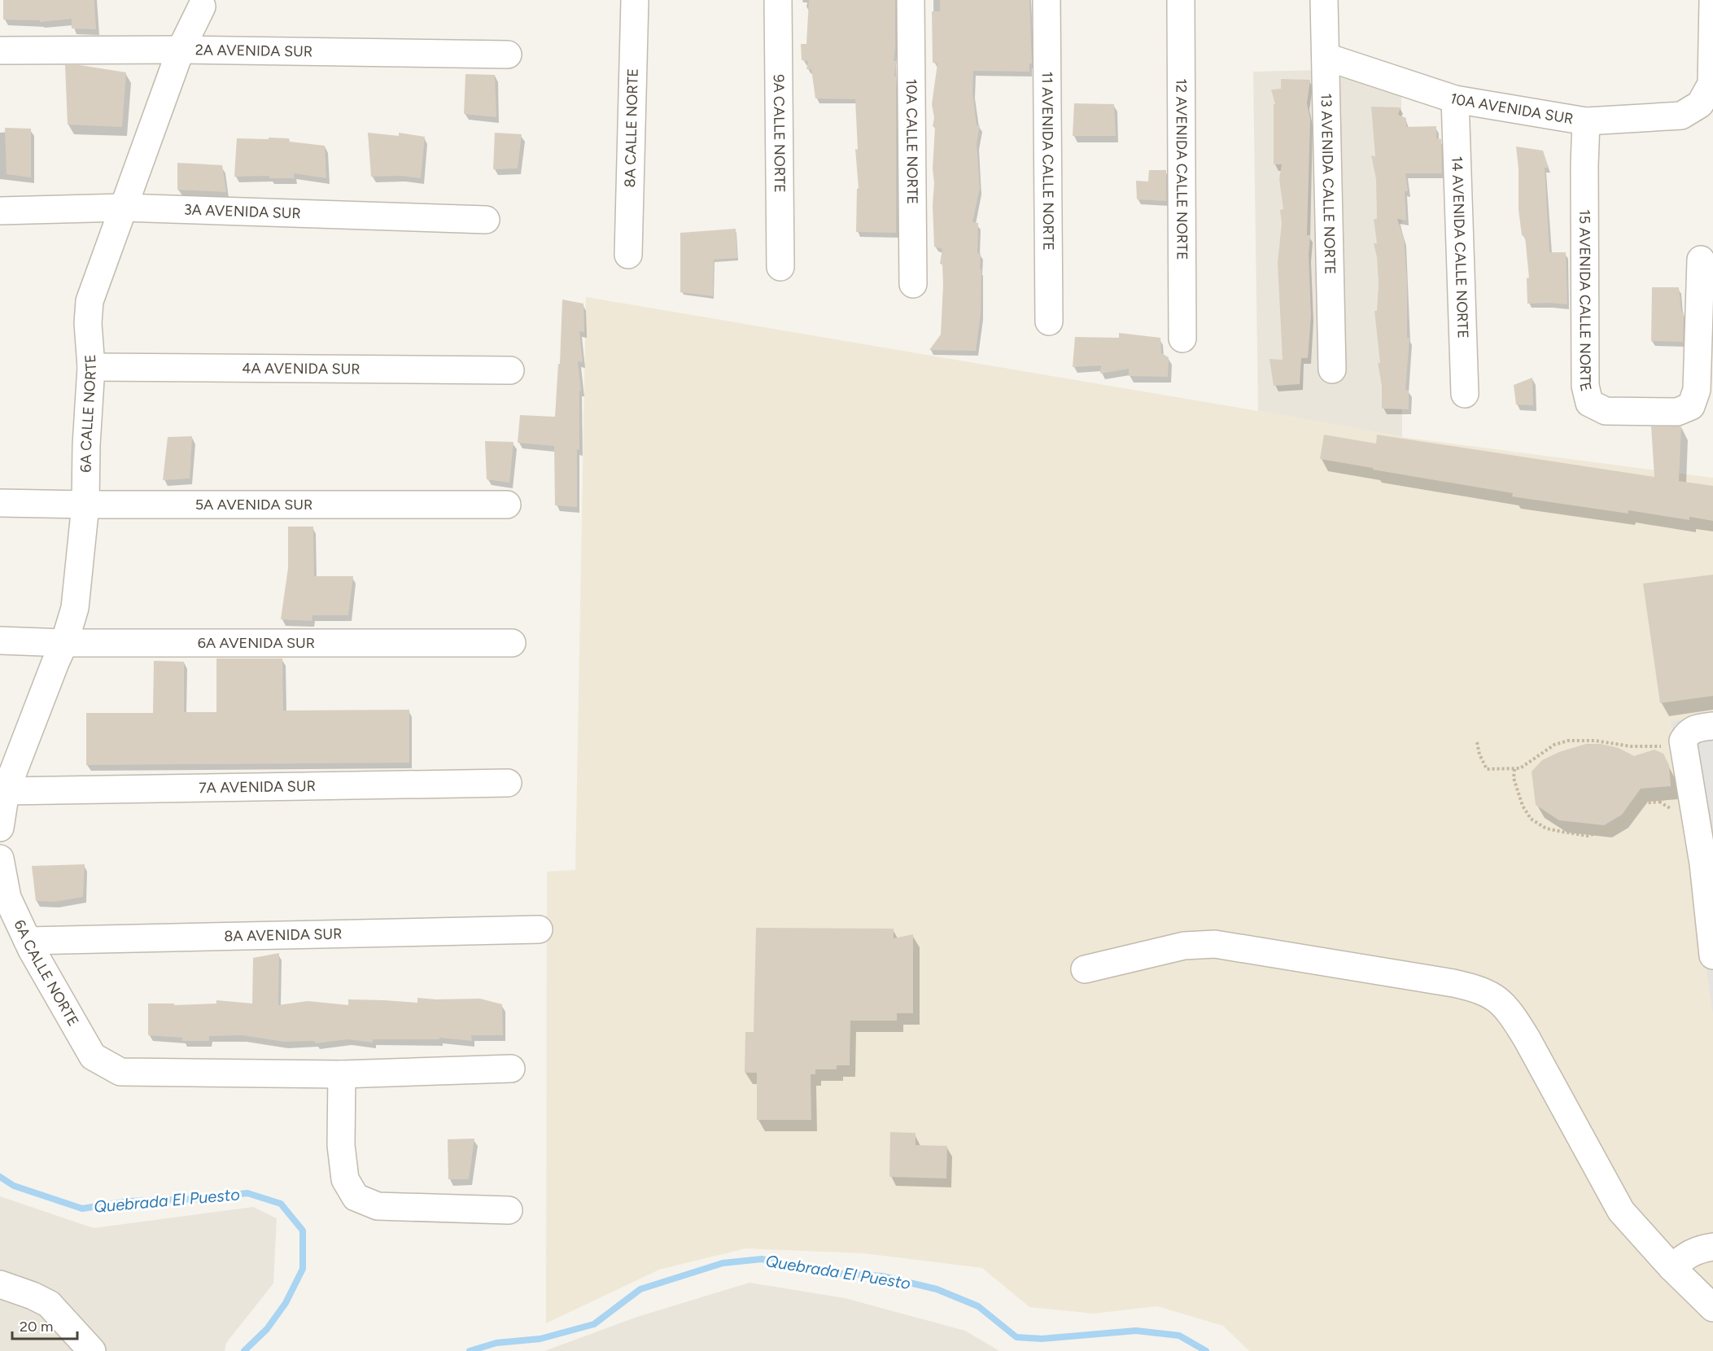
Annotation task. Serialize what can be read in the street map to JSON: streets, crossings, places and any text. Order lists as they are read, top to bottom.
{
  "streets": {
    "street": [
      "2A AVENIDA SUR",
      "10A AVENIDA SUR",
      "8A CALLE NORTE",
      "9A CALLE NORTE",
      "10A CALLE NORTE",
      "11 AVENIDA CALLE NORTE",
      "12 AVENIDA CALLE NORTE",
      "13 AVENIDA CALLE NORTE",
      "3A AVENIDA SUR",
      "14 AVENIDA CALLE NORTE",
      "15 AVENIDA CALLE NORTE",
      "4A AVENIDA SUR",
      "6A CALLE NORTE",
      "5A AVENIDA SUR",
      "6A AVENIDA SUR",
      "7A AVENIDA SUR",
      "8A AVENIDA SUR"
    ]
  },
  "crossings": [
    ["2A AVENIDA SUR", "6A CALLE NORTE"],
    ["10A AVENIDA SUR", "13 AVENIDA CALLE NORTE"],
    ["10A AVENIDA SUR", "14 AVENIDA CALLE NORTE"],
    ["10A AVENIDA SUR", "15 AVENIDA CALLE NORTE"],
    ["3A AVENIDA SUR", "6A CALLE NORTE"],
    ["4A AVENIDA SUR", "6A CALLE NORTE"],
    ["6A CALLE NORTE", "5A AVENIDA SUR"],
    ["6A CALLE NORTE", "6A AVENIDA SUR"],
    ["6A CALLE NORTE", "7A AVENIDA SUR"],
    ["6A CALLE NORTE", "8A AVENIDA SUR"]
  ],
  "water": ["Quebrada El Puesto"],
  "scale_bar": "20 m"
}
